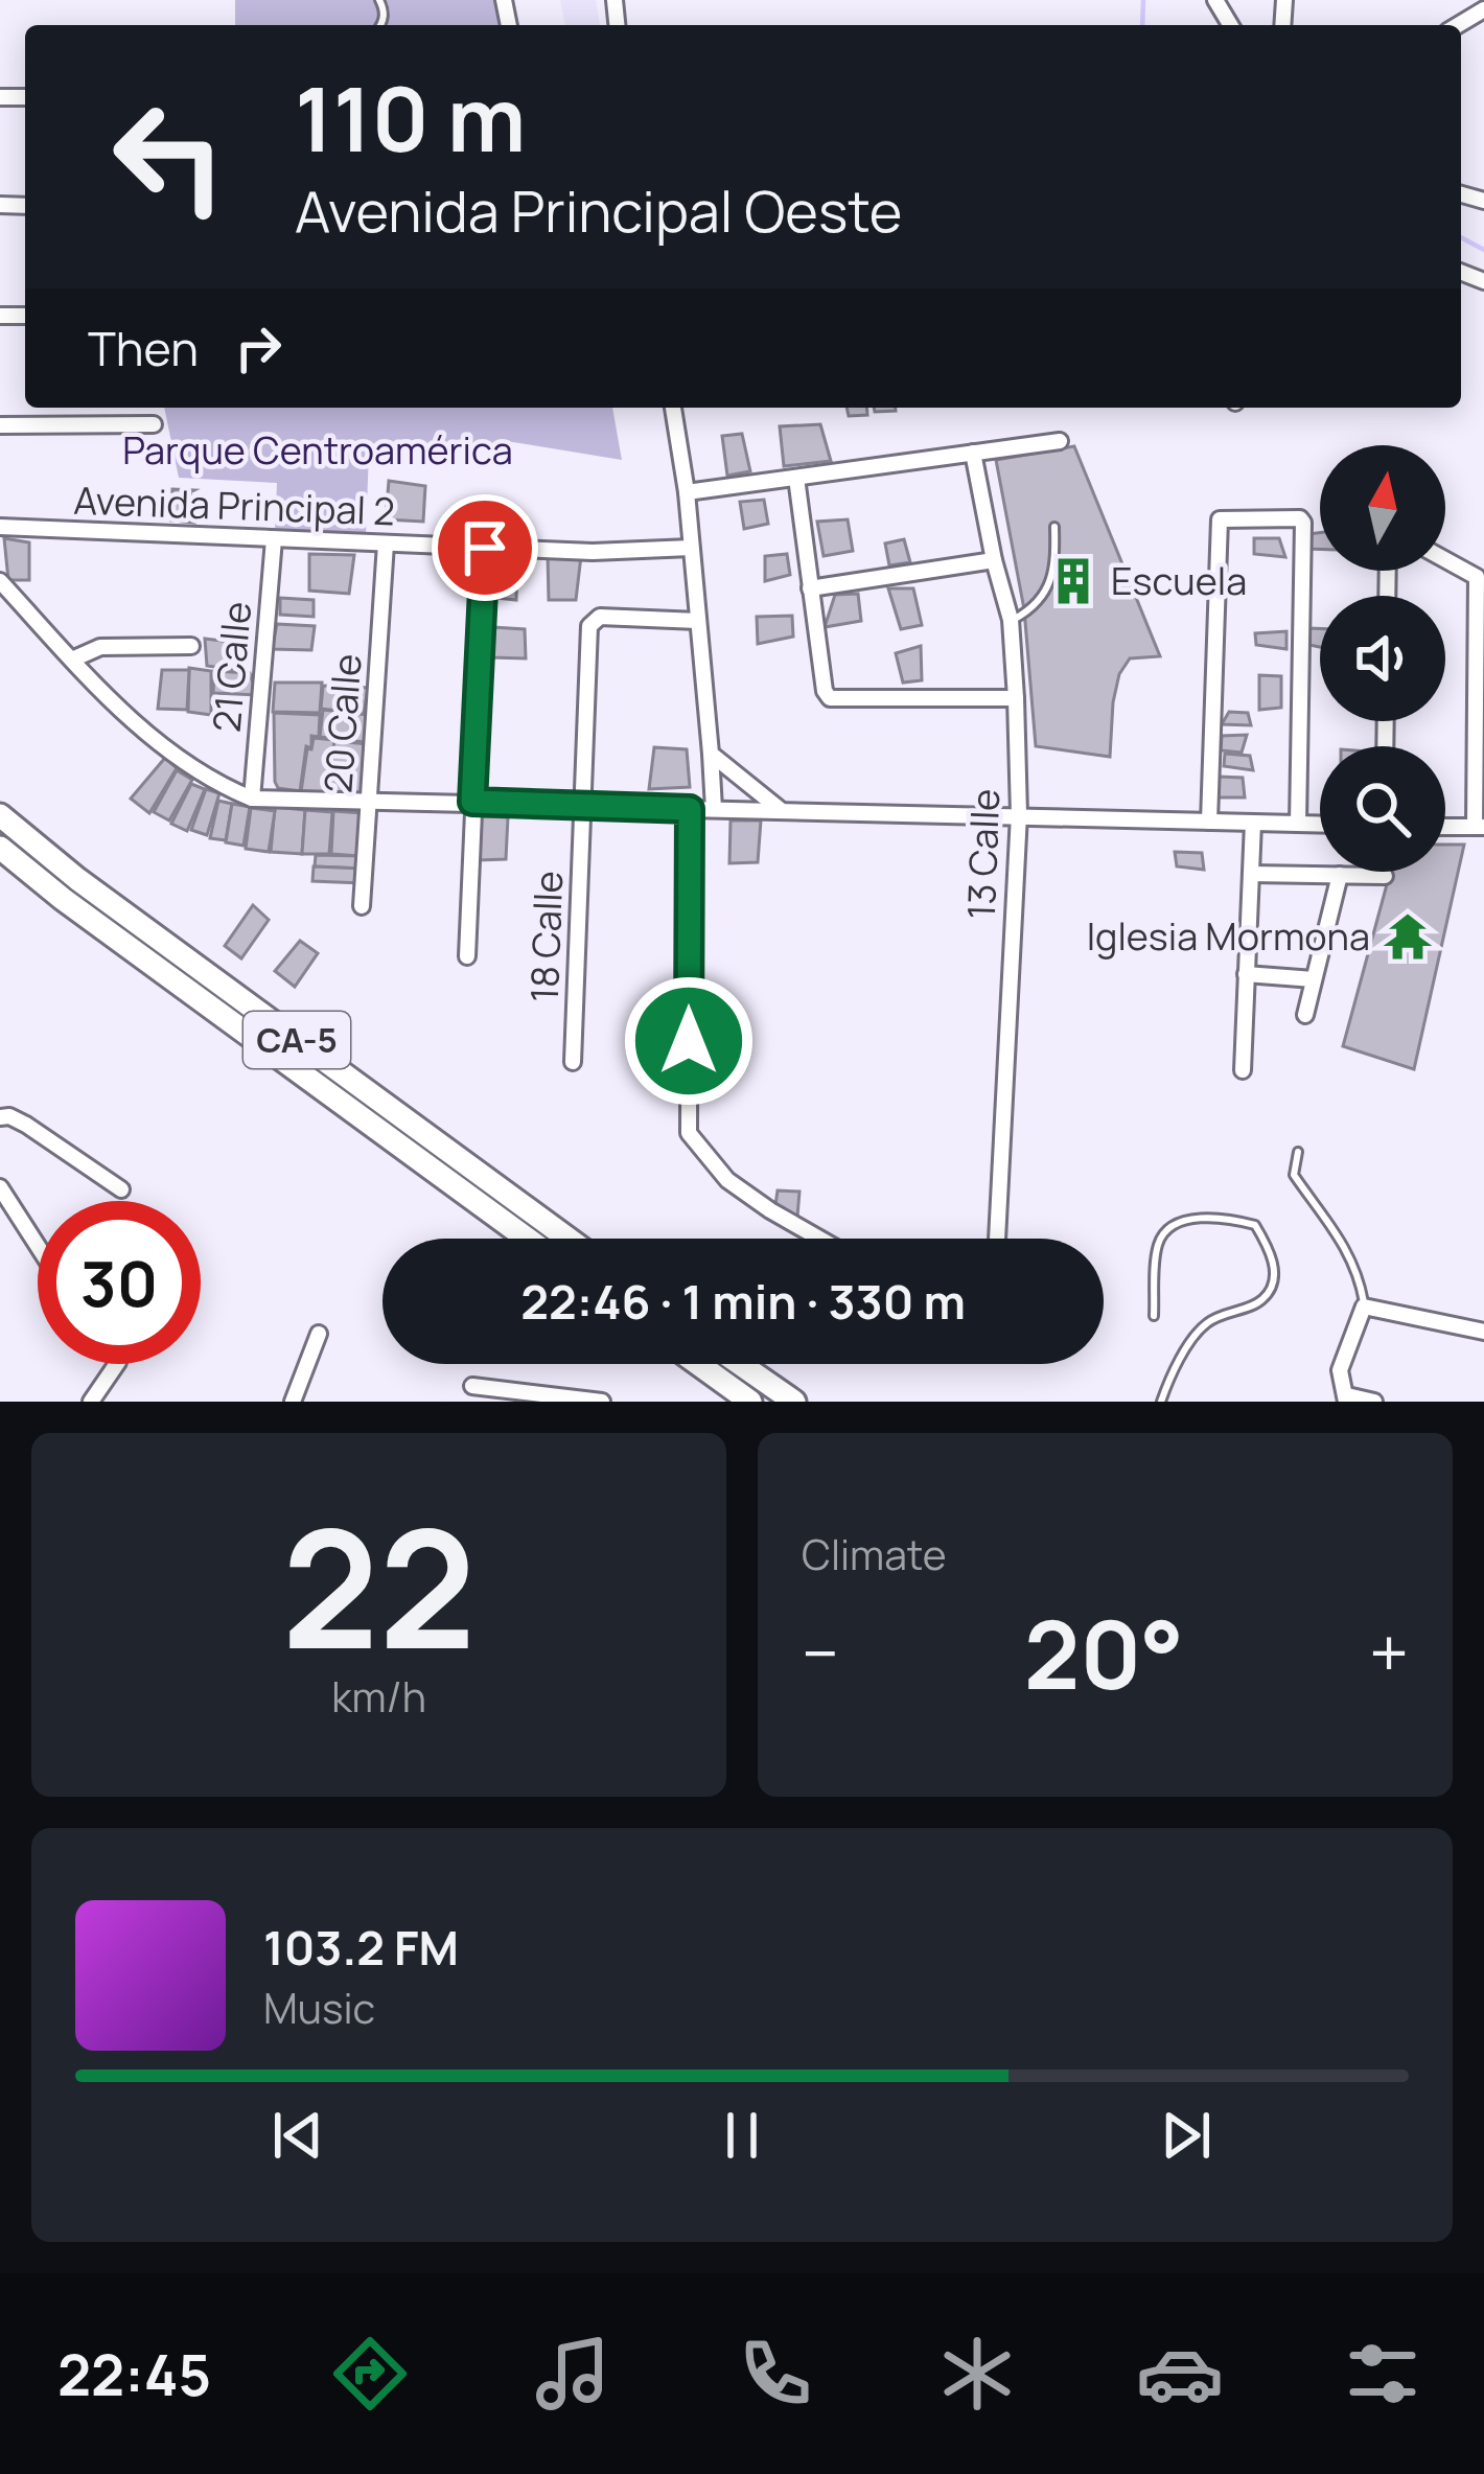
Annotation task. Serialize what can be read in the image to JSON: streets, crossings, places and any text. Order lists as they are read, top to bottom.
{
  "streets": {
    "highway": ["CA-5"],
    "street": [
      "Avenida Principal 2",
      "21 Calle",
      "20 Calle",
      "13 Calle",
      "18 Calle"
    ]
  },
  "crossings": [
    ["Avenida Principal 2", "21 Calle"],
    ["Avenida Principal 2", "20 Calle"]
  ],
  "parks": ["Parque Centroamérica"],
  "places": {
    "building": ["Escuela"],
    "temple": ["Iglesia Mormona"]
  },
  "north": "top",
  "page": {
    "turn": ["110 m", "Avenida Principal Oeste"],
    "then": "Then",
    "limit": "30",
    "trip": "22:46 · 1 min · 330 m",
    "tile": [
      ["22", "km/h"],
      "Climate"
    ],
    "heat": ["−", "20°", "+"],
    "song": ["103.2 FM", "Music"],
    "tabs": "22:45"
  }
}
